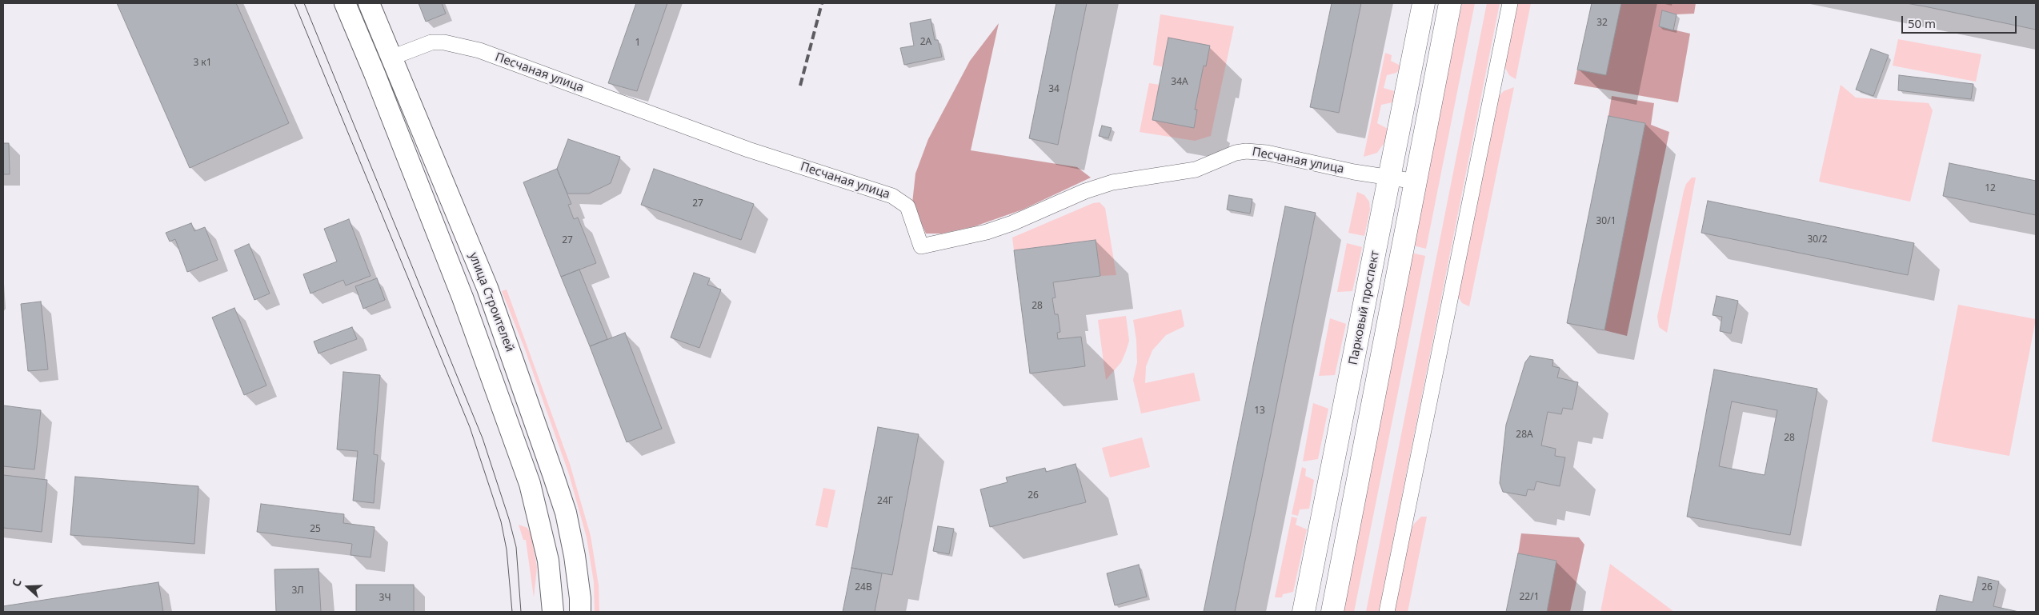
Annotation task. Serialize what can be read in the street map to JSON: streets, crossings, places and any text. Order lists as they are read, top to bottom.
{
  "streets": {
    "main road": ["улица Строителей", "Парковый проспект"],
    "street": ["Песчаная улица"]
  },
  "crossings": [
    ["Песчаная улица", "улица Строителей"],
    ["Песчаная улица", "Парковый проспект"]
  ],
  "house_numbers": [
    "32",
    "2А",
    "1",
    "3 к1",
    "34А",
    "34",
    "12",
    "27",
    "30/1",
    "30/2",
    "27",
    "28",
    "13",
    "28А",
    "28",
    "26",
    "24Г",
    "25",
    "24В",
    "26",
    "3Л",
    "22/1",
    "3Ч"
  ],
  "scale_bar": "50 m",
  "north": "left"
}
